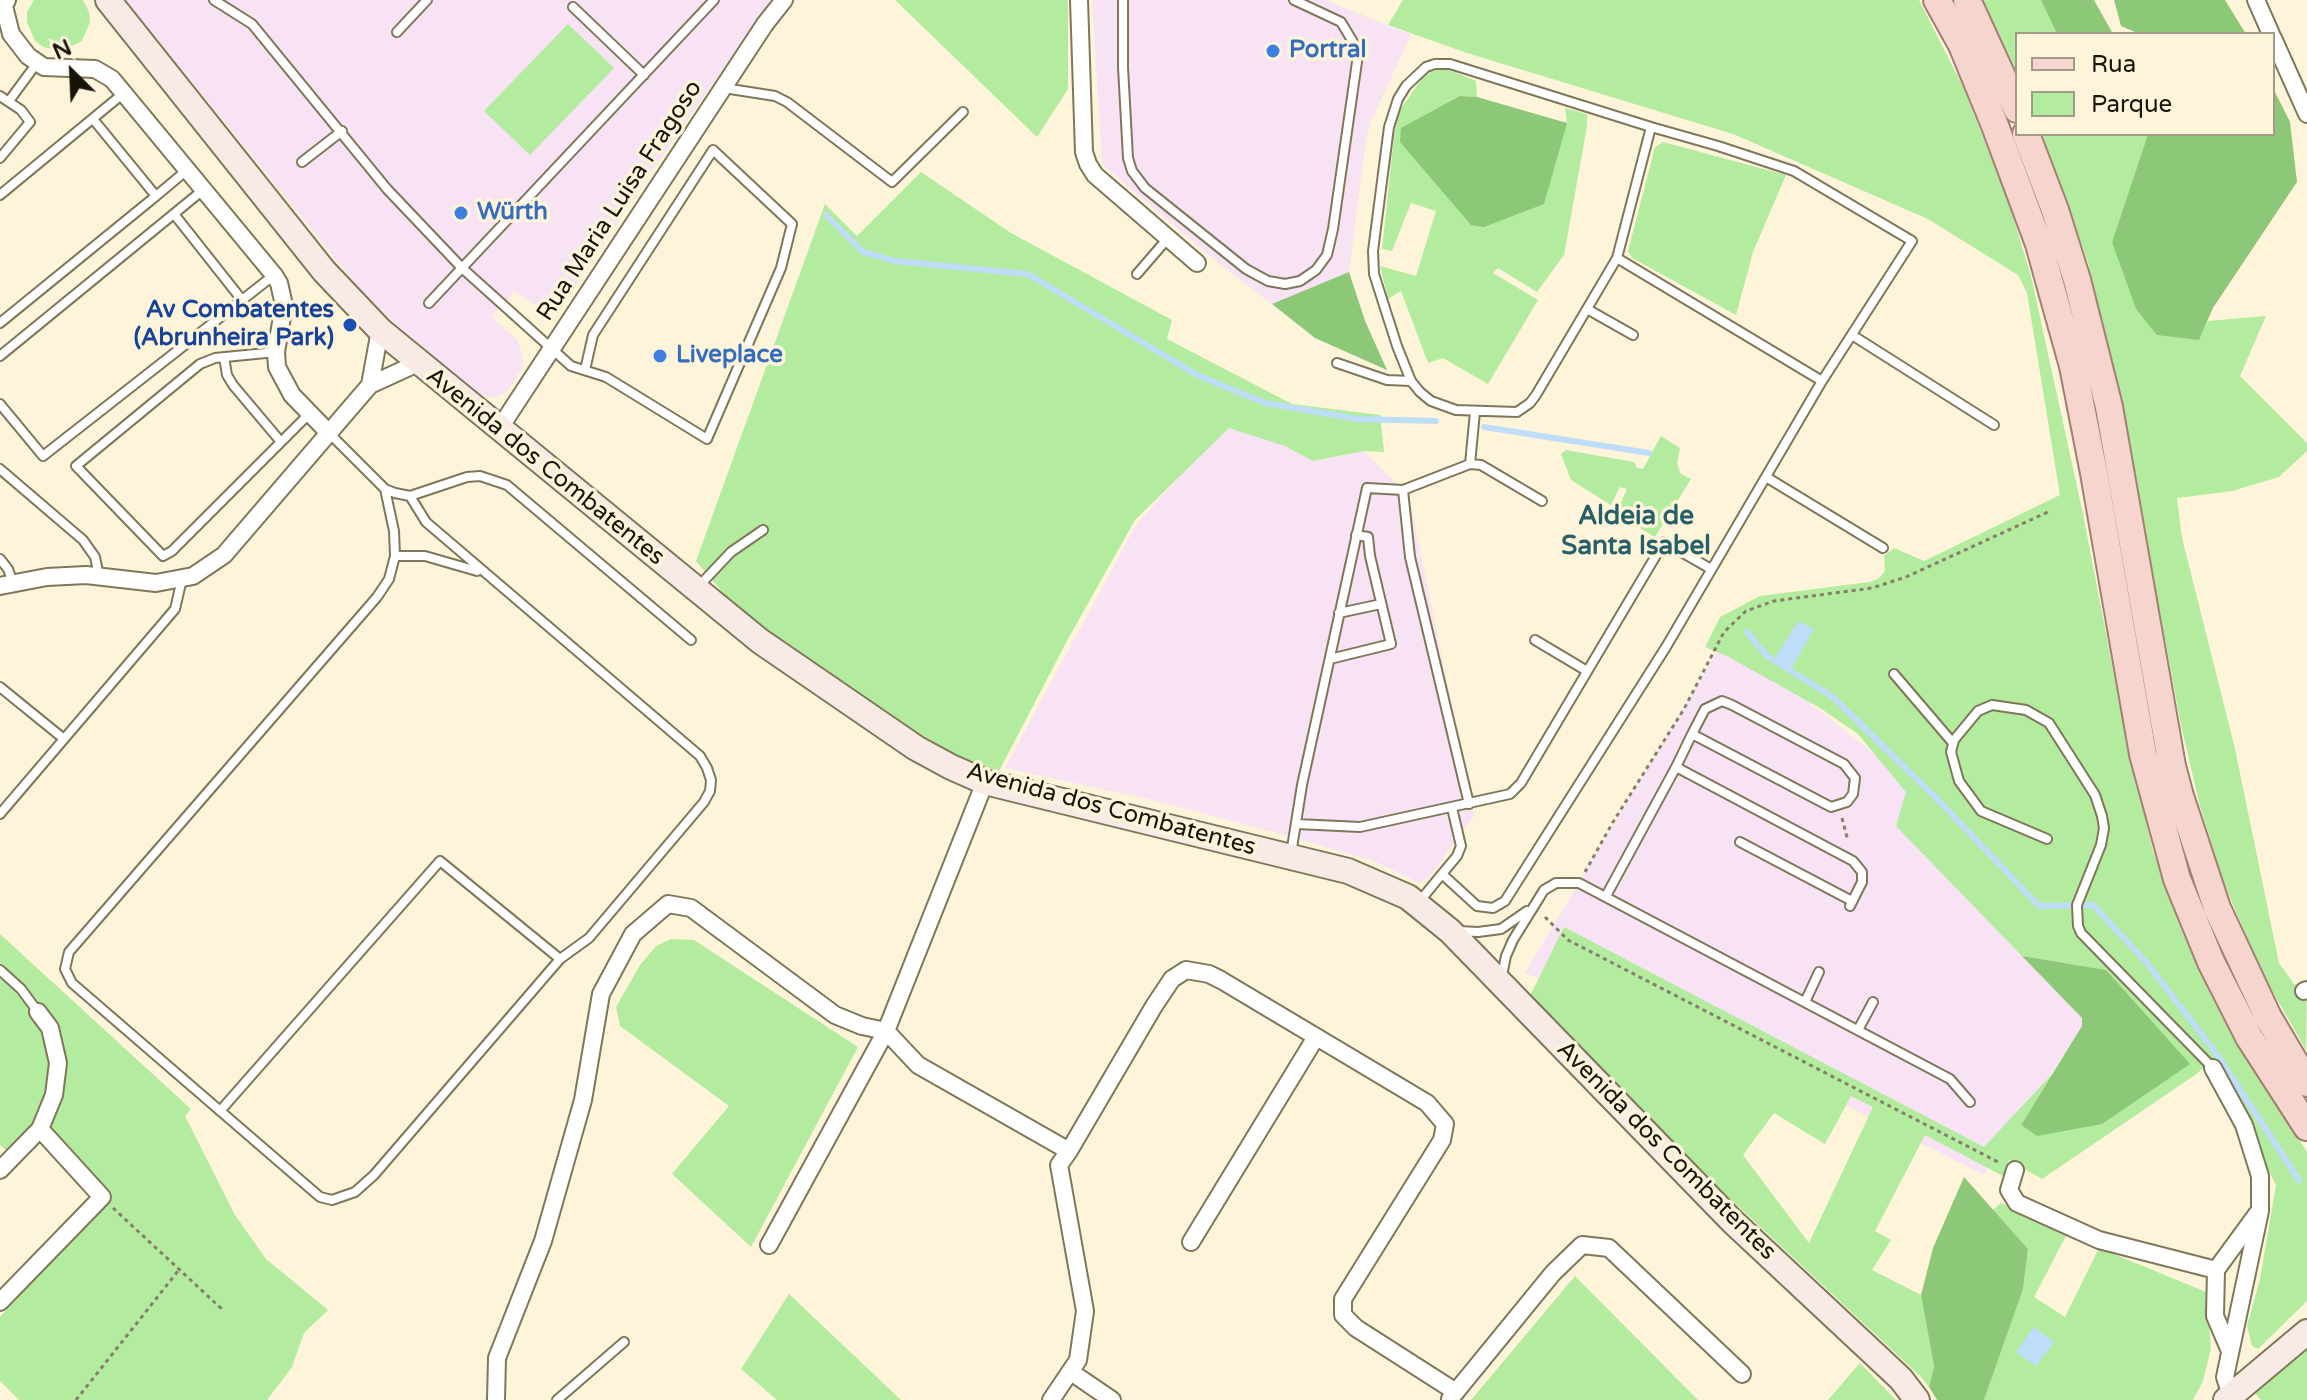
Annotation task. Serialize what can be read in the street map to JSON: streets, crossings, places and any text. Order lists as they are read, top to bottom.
{
  "streets": {
    "street": ["Rua Maria Luisa Fragoso", "Avenida dos Combatentes"]
  },
  "crossings": [
    ["Rua Maria Luisa Fragoso", "Avenida dos Combatentes"]
  ],
  "districts": ["Aldeia de Santa Isabel"],
  "places": [
    "Portral",
    "Würth",
    "Av Combatentes (Abrunheira Park)",
    "Liveplace"
  ],
  "legend": ["Rua", "Parque"],
  "north": "top left"
}
